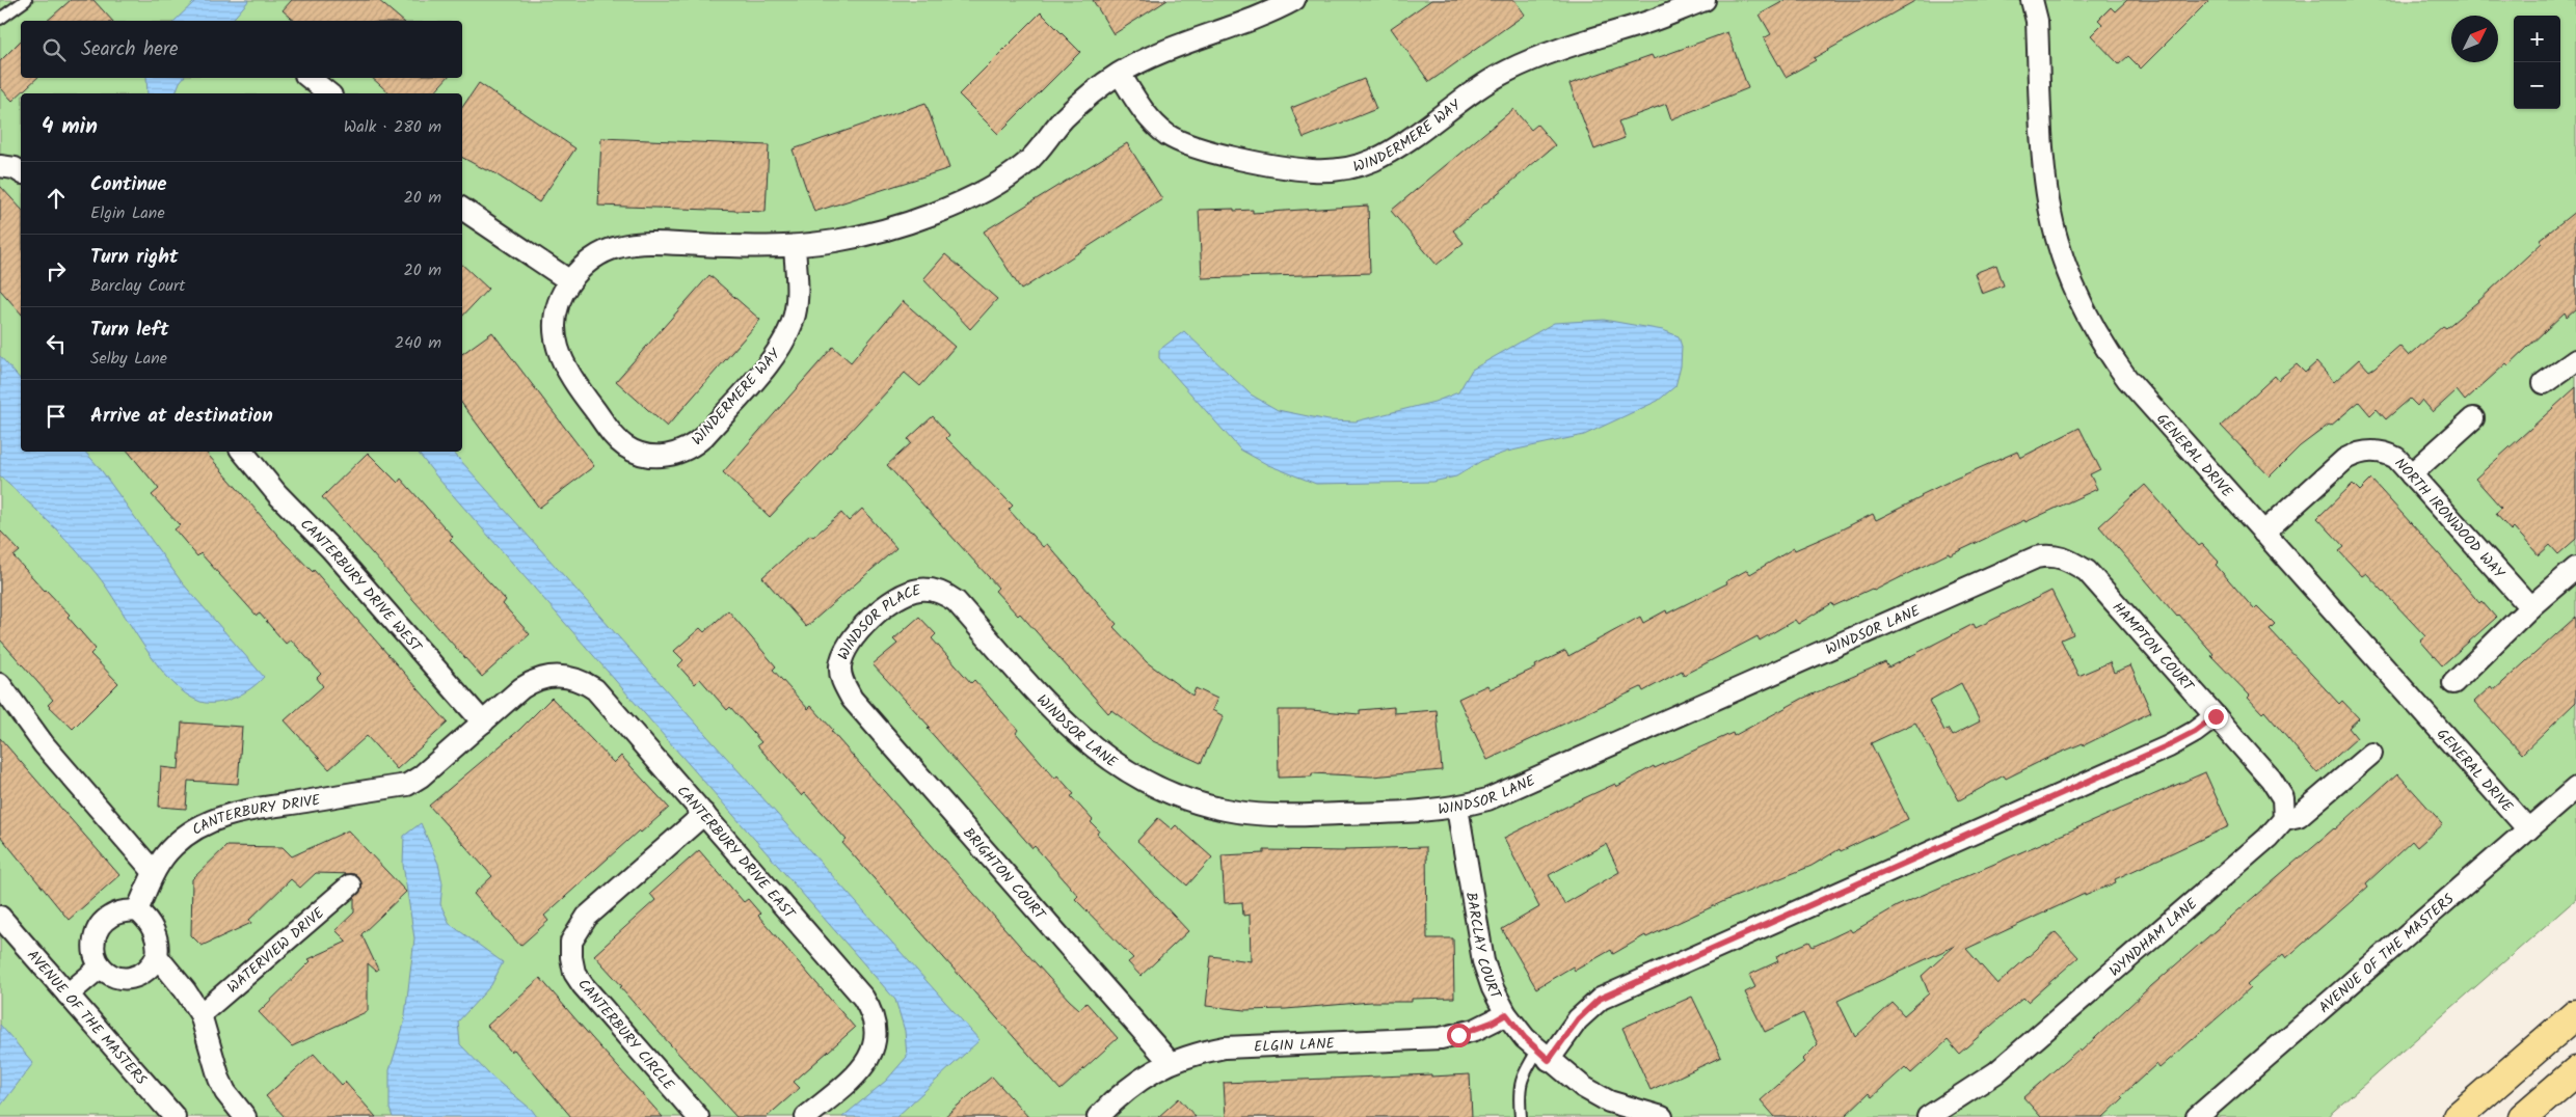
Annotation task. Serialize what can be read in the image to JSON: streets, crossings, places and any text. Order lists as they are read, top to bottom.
{
  "streets": {
    "street": [
      "WINDERMERE WAY",
      "GENERAL DRIVE",
      "NORTH IRONWOOD WAY",
      "CANTERBURY DRIVE WEST",
      "WINDSOR PLACE",
      "WINDSOR LANE",
      "HAMPTON COURT",
      "CANTERBURY DRIVE",
      "CANTERBURY DRIVE EAST",
      "BRIGHTON COURT",
      "WYNDHAM LANE",
      "BARCLAY COURT",
      "WATERVIEW DRIVE",
      "AVENUE OF THE MASTERS",
      "CANTERBURY CIRCLE",
      "ELGIN LANE"
    ]
  },
  "crossings": [
    ["GENERAL DRIVE", "NORTH IRONWOOD WAY"],
    ["GENERAL DRIVE", "AVENUE OF THE MASTERS"],
    ["CANTERBURY DRIVE WEST", "CANTERBURY DRIVE"],
    ["CANTERBURY DRIVE WEST", "CANTERBURY DRIVE EAST"],
    ["WINDSOR PLACE", "WINDSOR LANE"],
    ["WINDSOR PLACE", "BRIGHTON COURT"],
    ["WINDSOR LANE", "HAMPTON COURT"],
    ["WINDSOR LANE", "BARCLAY COURT"],
    ["HAMPTON COURT", "WYNDHAM LANE"],
    ["CANTERBURY DRIVE", "CANTERBURY DRIVE EAST"],
    ["CANTERBURY DRIVE EAST", "CANTERBURY CIRCLE"],
    ["BRIGHTON COURT", "ELGIN LANE"],
    ["BARCLAY COURT", "ELGIN LANE"]
  ],
  "north": "top right",
  "page": {
    "map_buttons": ["+", "−"],
    "search": "Search here",
    "heading": ["4 min", "Walk · 280 m"],
    "list": [
      ["Continue", "Elgin Lane", "20 m"],
      ["Turn right", "Barclay Court", "20 m"],
      ["Turn left", "Selby Lane", "240 m"],
      "Arrive at destination"
    ]
  }
}
